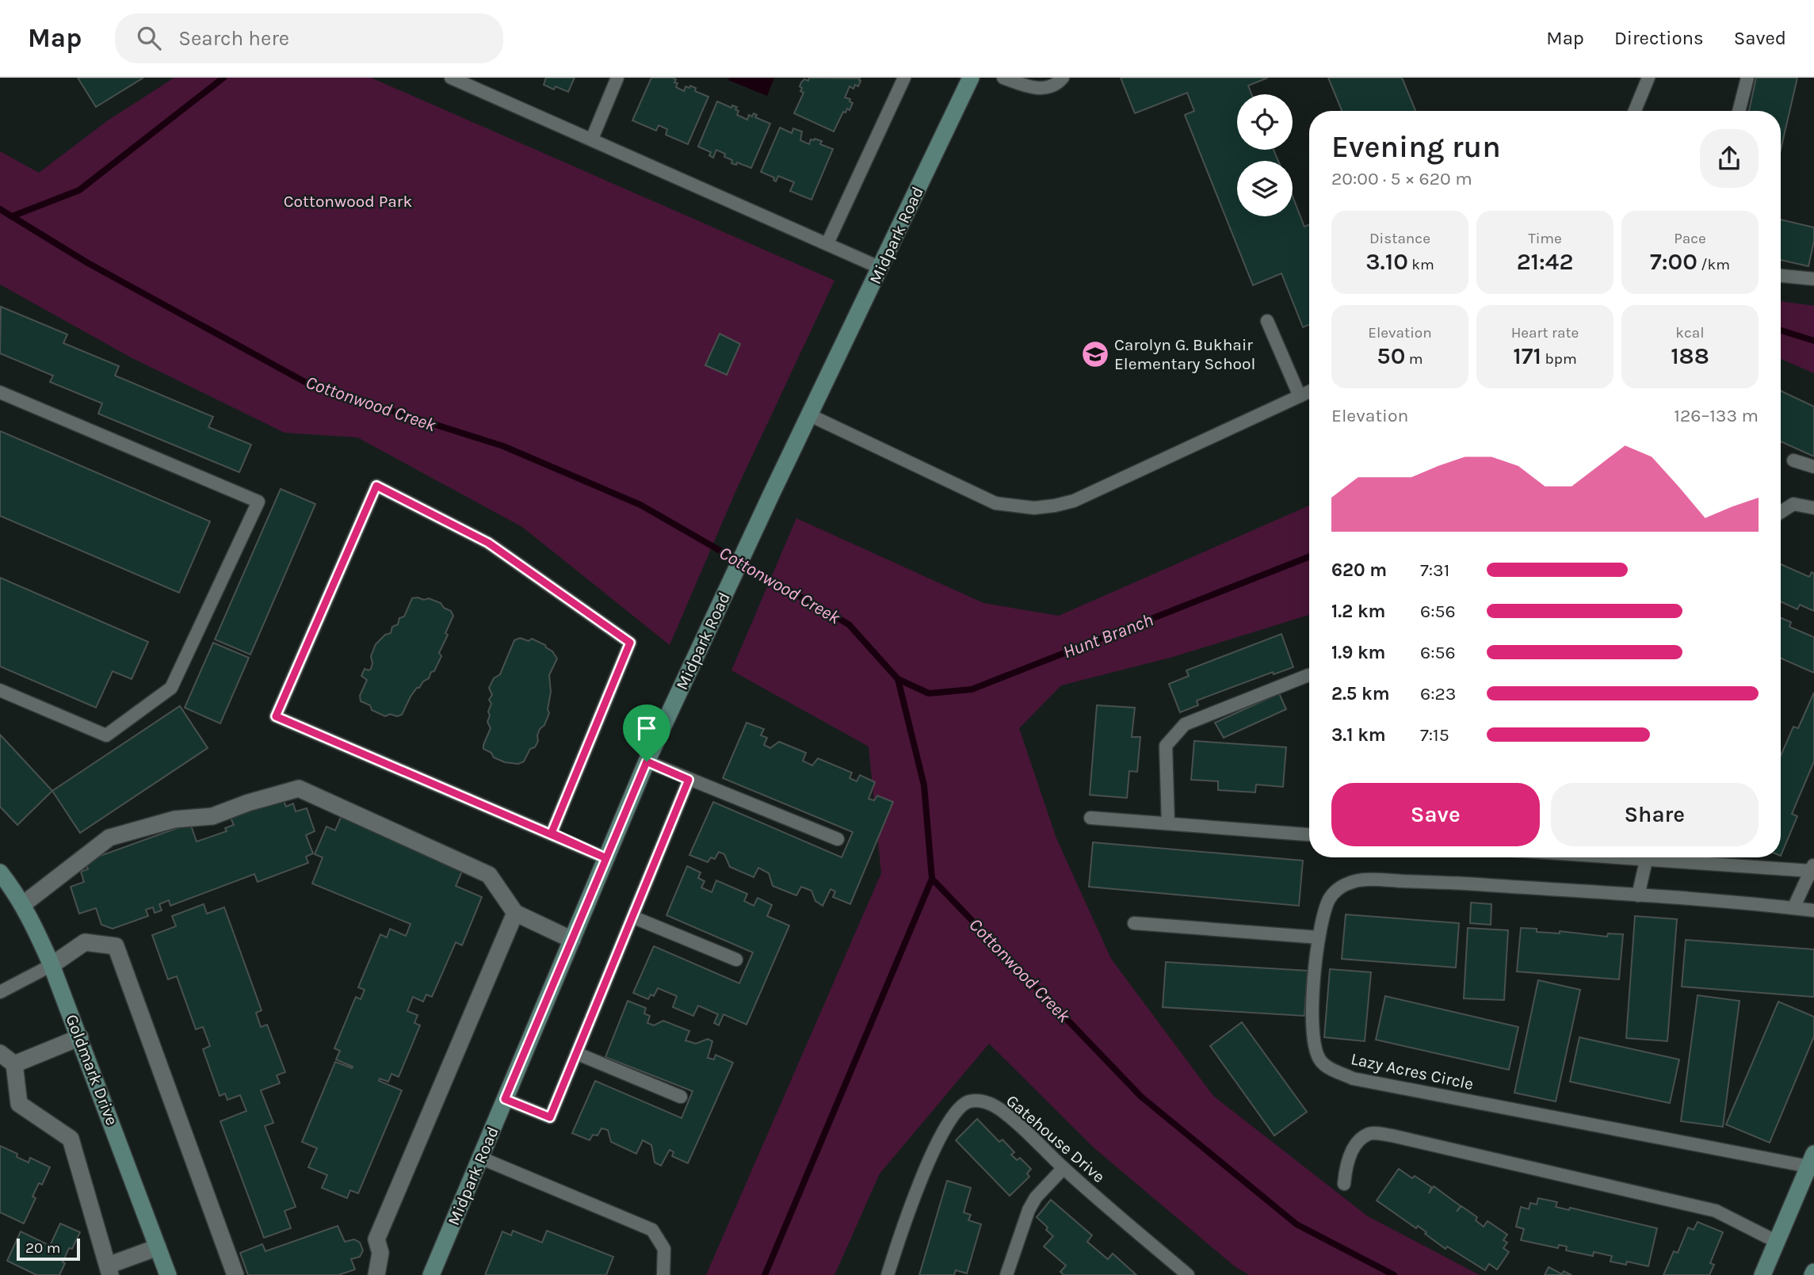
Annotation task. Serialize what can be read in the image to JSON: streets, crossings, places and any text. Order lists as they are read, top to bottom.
{
  "streets": {
    "street": ["Midpark Road", "Goldmark Drive"],
    "lane": ["Lazy Acres Circle", "Gatehouse Drive"]
  },
  "water": ["Cottonwood Creek", "Hunt Branch"],
  "parks": ["Cottonwood Park"],
  "places": {
    "school or university": ["Carolyn G. Bukhair Elementary School"]
  },
  "scale_bar": "20 m",
  "page": {
    "header": "Map",
    "search": "Search here",
    "nav": ["Map", "Directions", "Saved"],
    "heading": ["Evening run", "20:00 · 5 × 620 m"],
    "stats": [
      ["Distance", "3.10 km"],
      ["Time", "21:42"],
      ["Pace", "7:00 /km"],
      ["Elevation", "50 m"],
      ["Heart rate", "171 bpm"],
      ["kcal", "188"]
    ],
    "chart": ["Elevation", "126–133 m"],
    "list": [
      {
        "name": "620 m",
        "note": "7:31"
      },
      {
        "name": "1.2 km",
        "note": "6:56"
      },
      {
        "name": "1.9 km",
        "note": "6:56"
      },
      {
        "name": "2.5 km",
        "note": "6:23"
      },
      {
        "name": "3.1 km",
        "note": "7:15"
      }
    ],
    "buttons": ["Save", "Share"],
    "scale": "20 m"
  }
}
